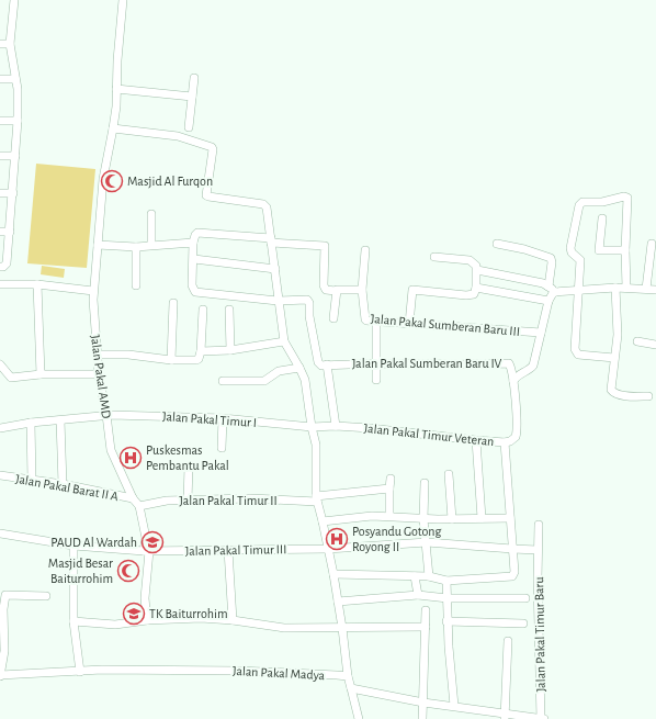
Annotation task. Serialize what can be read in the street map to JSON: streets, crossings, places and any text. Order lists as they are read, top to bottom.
{
  "streets": {
    "street": [
      "Jalan Pakal Sumberan Baru III",
      "Jalan Pakal Sumberan Baru IV",
      "Jalan Pakal AMD",
      "Jalan Pakal Timur I",
      "Jalan Pakal Timur Veteran",
      "Jalan Pakal Barat II A",
      "Jalan Pakal Timur II",
      "Jalan Pakal Timur III",
      "Jalan Pakal Timur Baru",
      "Jalan Pakal Madya"
    ]
  },
  "crossings": [
    ["Jalan Pakal Sumberan Baru IV", "Jalan Pakal Timur Veteran"],
    ["Jalan Pakal AMD", "Jalan Pakal Timur I"],
    ["Jalan Pakal AMD", "Jalan Pakal Barat II A"],
    ["Jalan Pakal AMD", "Jalan Pakal Timur II"],
    ["Jalan Pakal AMD", "Jalan Pakal Timur III"],
    ["Jalan Pakal Timur I", "Jalan Pakal Timur Veteran"]
  ],
  "places": {
    "mosque": ["Masjid Al Furqon", "Masjid Besar Baiturrohim"],
    "hospital": ["Puskesmas Pembantu Pakal", "Posyandu Gotong Royong II"],
    "school or university": ["PAUD Al Wardah", "TK Baiturrohim"]
  }
}
